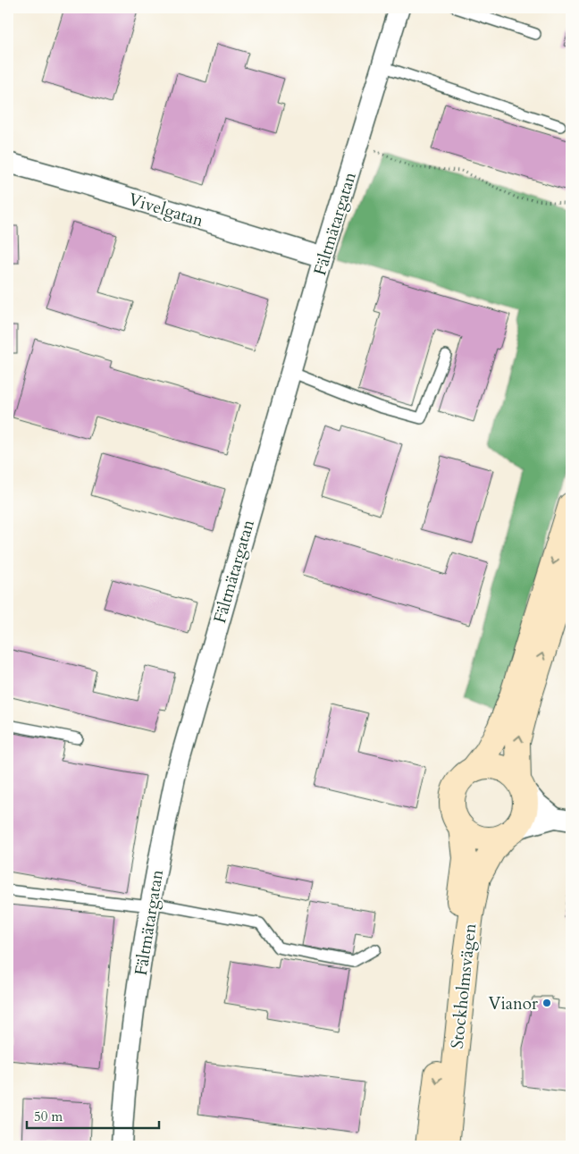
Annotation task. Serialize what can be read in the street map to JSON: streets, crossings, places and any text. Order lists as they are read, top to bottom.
{
  "streets": {
    "main road": ["Stockholmsvägen"],
    "street": ["Vivelgatan", "Fältmätargatan"]
  },
  "crossings": [
    ["Vivelgatan", "Fältmätargatan"]
  ],
  "places": ["Vianor"],
  "scale_bar": "50 m"
}
